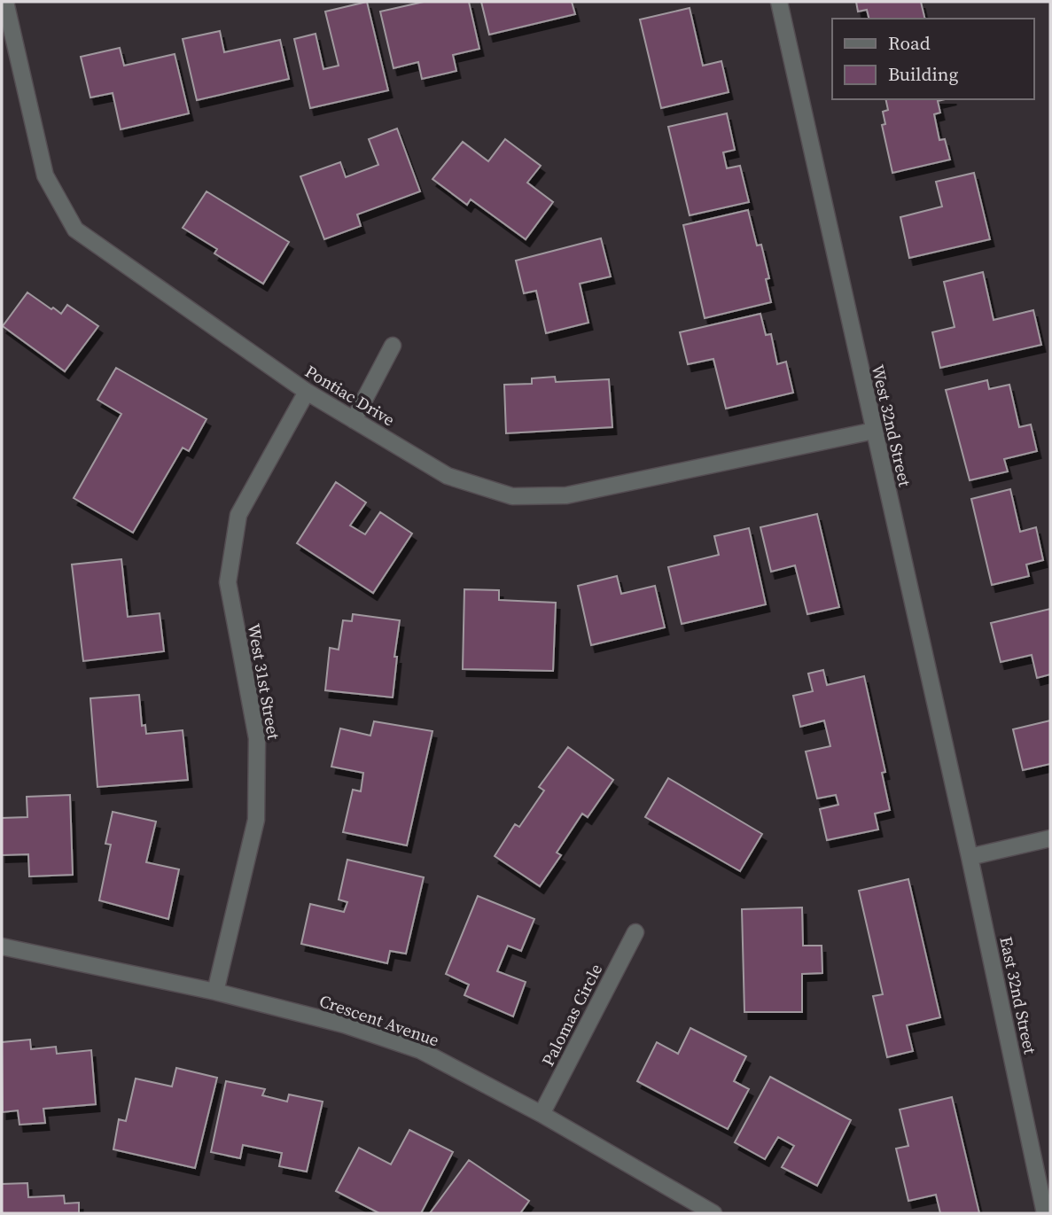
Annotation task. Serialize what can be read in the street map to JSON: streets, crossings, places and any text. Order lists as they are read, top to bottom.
{
  "streets": {
    "street": [
      "Pontiac Drive",
      "West 32nd Street",
      "West 31st Street",
      "East 32nd Street",
      "Palomas Circle",
      "Crescent Avenue"
    ]
  },
  "crossings": [
    ["Pontiac Drive", "West 32nd Street"],
    ["Pontiac Drive", "West 31st Street"],
    ["West 32nd Street", "East 32nd Street"],
    ["West 31st Street", "Crescent Avenue"],
    ["Palomas Circle", "Crescent Avenue"]
  ],
  "legend": ["Road", "Building"]
}
